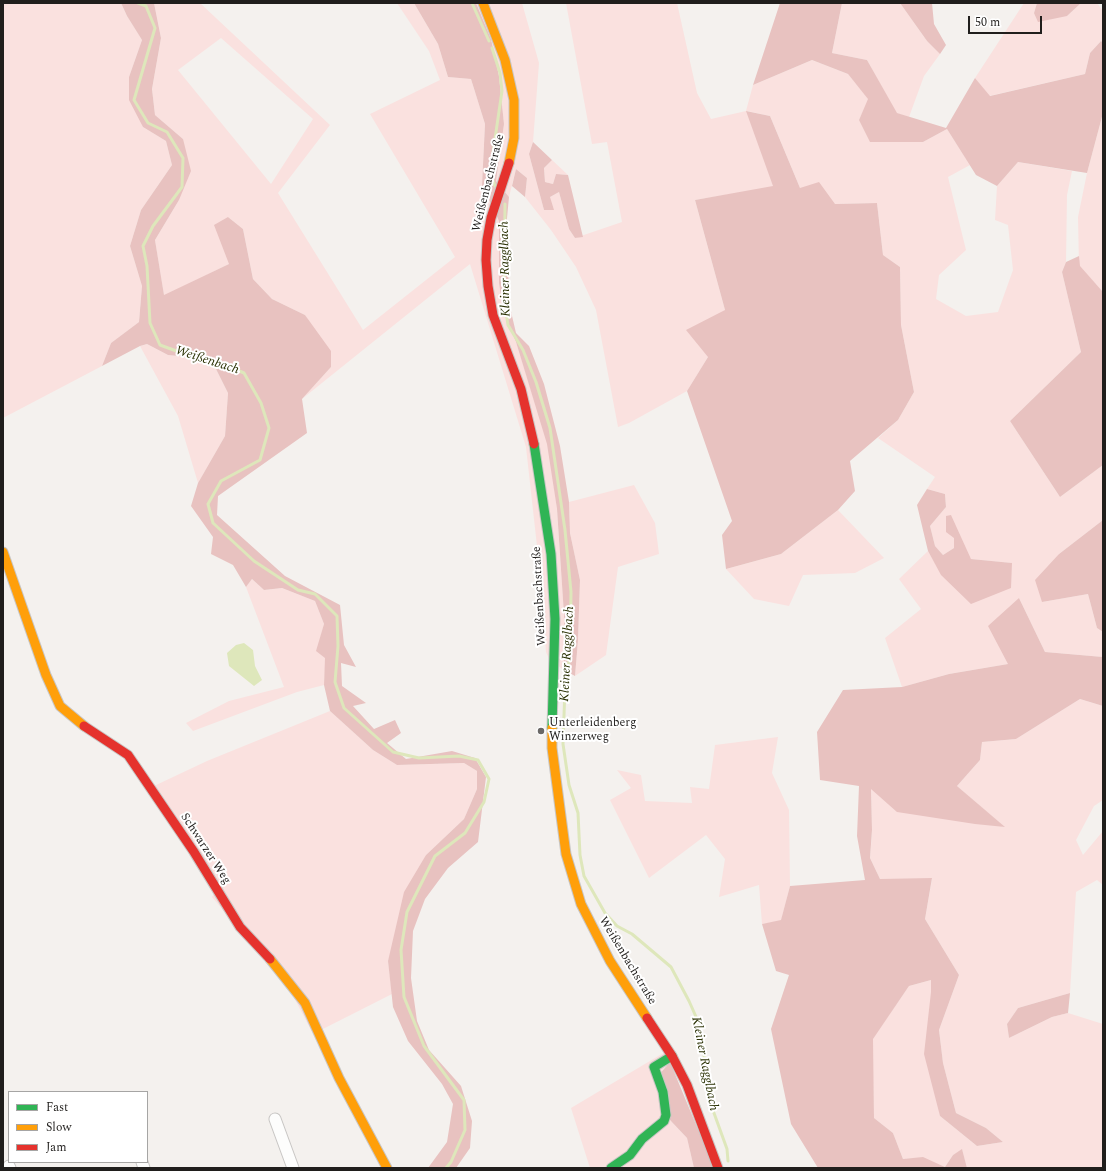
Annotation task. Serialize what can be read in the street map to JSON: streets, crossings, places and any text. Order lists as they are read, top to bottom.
{
  "streets": {
    "main road": ["Weißenbachstraße", "Schwarzer Weg"]
  },
  "water": ["Kleiner Ragglbach", "Weißenbach"],
  "places": ["Unterleidenberg Winzerweg"],
  "legend": ["Fast", "Slow", "Jam"],
  "scale_bar": "50 m"
}
